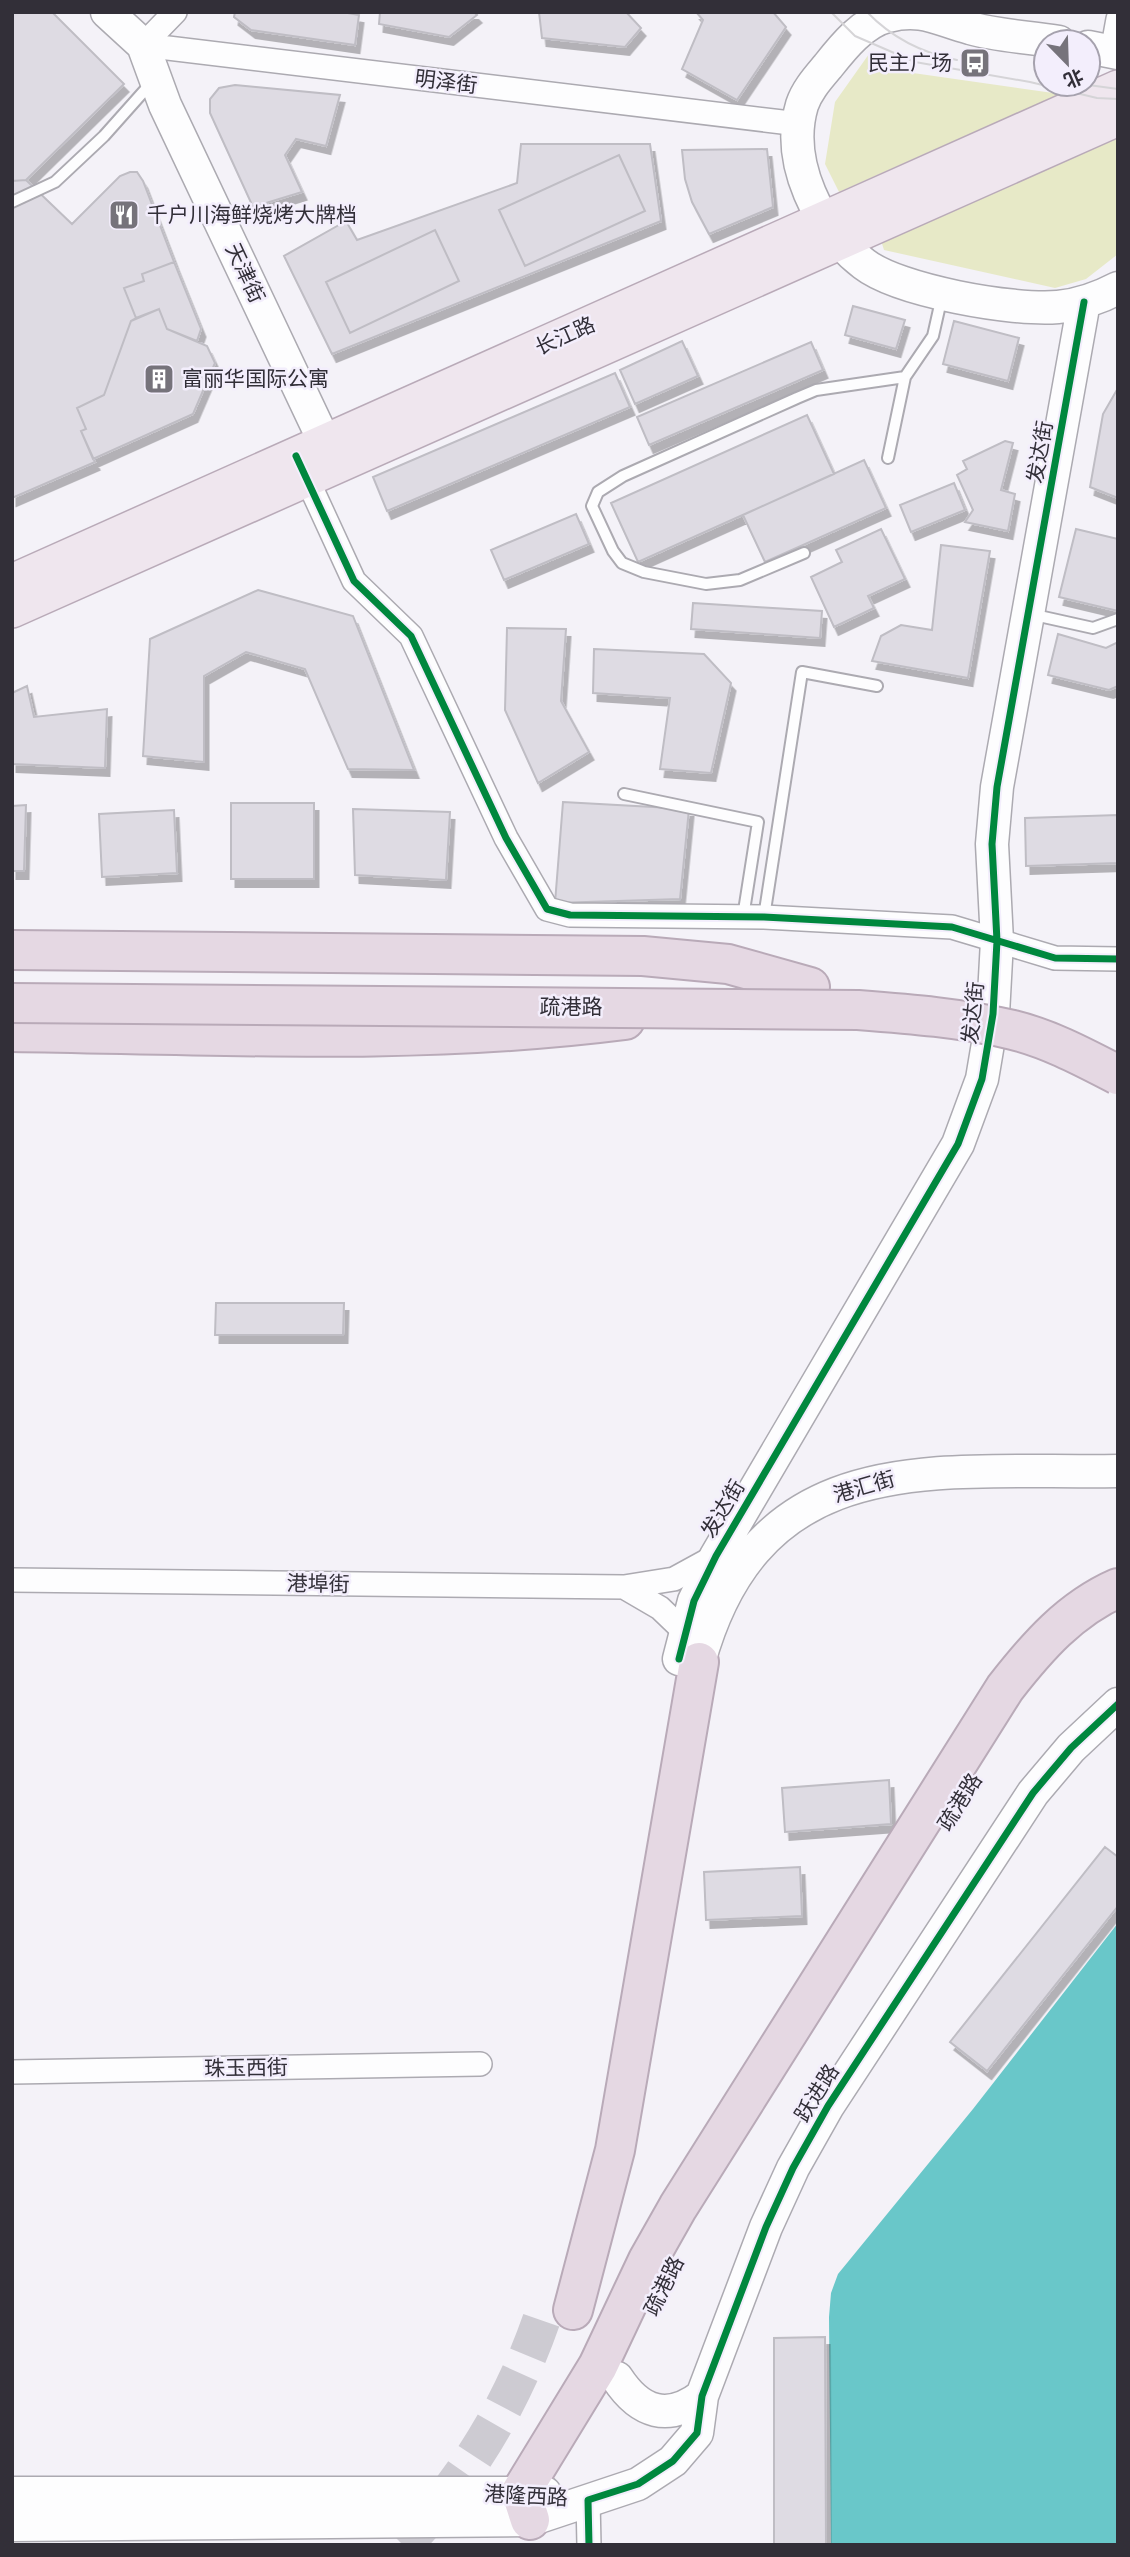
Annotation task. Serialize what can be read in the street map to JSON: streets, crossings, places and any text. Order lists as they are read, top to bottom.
{
  "streets": {
    "highway": ["疏港路"],
    "main road": ["长江路"],
    "street": [
      "明泽街",
      "天津街",
      "发达街",
      "港汇街",
      "港埠街",
      "珠玉西街",
      "跃进路",
      "港隆西路"
    ]
  },
  "crossings": [
    ["明泽街", "天津街"],
    ["天津街", "长江路"],
    ["发达街", "港汇街"],
    ["发达街", "港埠街"],
    ["疏港路", "港隆西路"],
    ["跃进路", "港隆西路"]
  ],
  "places": {
    "bus stop": ["民主广场"],
    "restaurant": ["千户川海鲜烧烤大牌档"],
    "building": ["富丽华国际公寓"]
  },
  "north": "bottom right"
}
